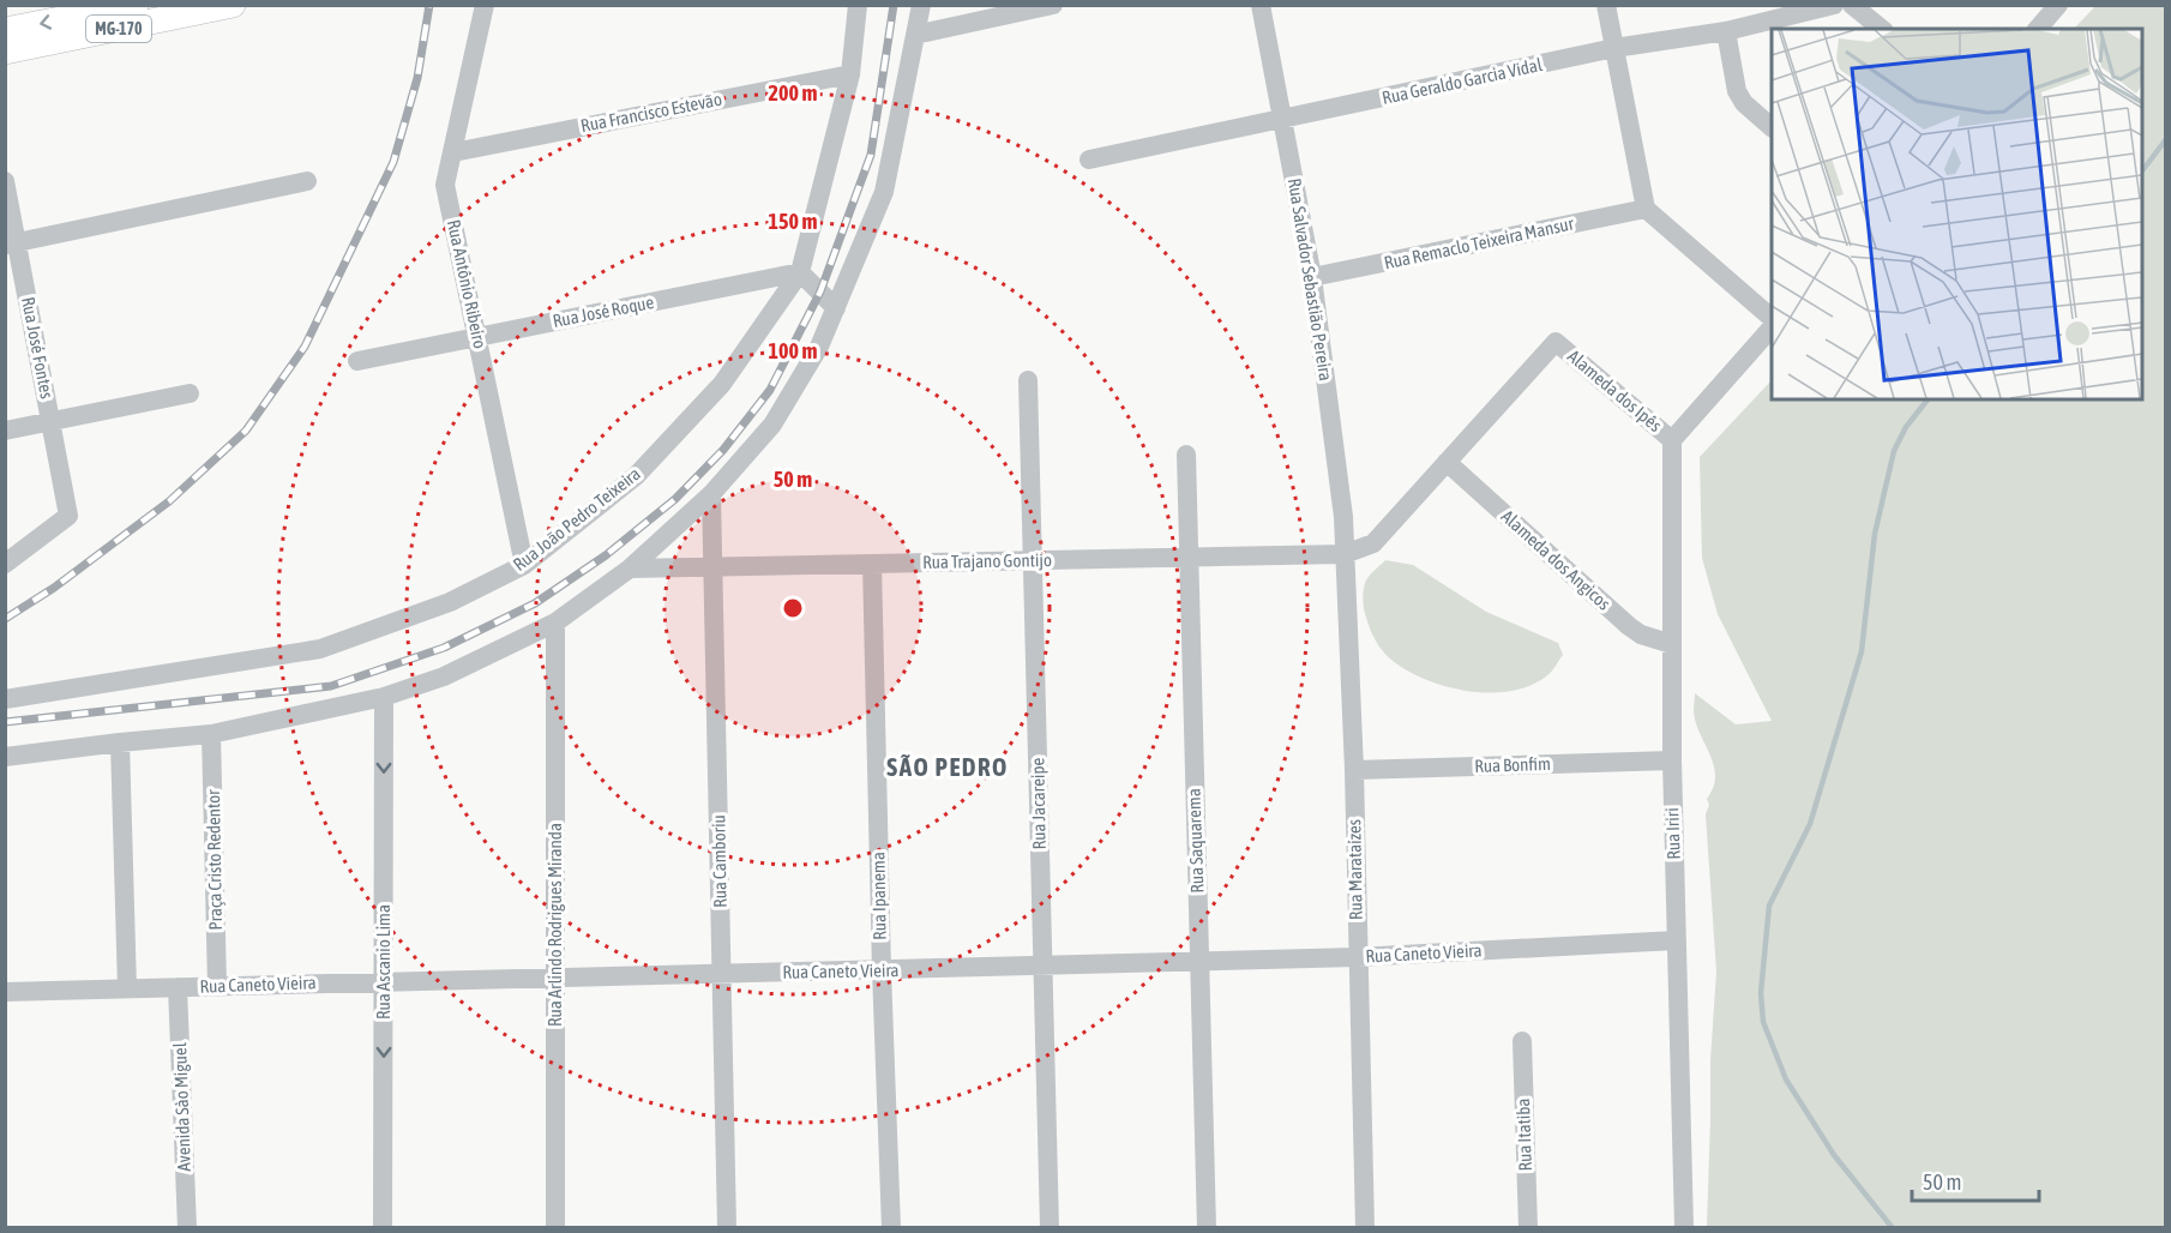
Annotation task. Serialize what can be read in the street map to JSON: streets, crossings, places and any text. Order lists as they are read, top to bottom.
{
  "streets": {
    "main road": ["MG-170"],
    "street": [
      "Rua Geraldo Garcia Vidal",
      "Rua Francisco Estevão",
      "Rua Remaclo Teixeira Mansur",
      "Rua Salvador Sebastião Pereira",
      "Rua Antônio Ribeiro",
      "Rua José Roque",
      "Rua José Fontes",
      "Alameda dos Ipês",
      "Rua João Pedro Teixeira",
      "Alameda dos Angicos",
      "Rua Trajano Gontijo",
      "Rua Bonfim",
      "Rua Jacareipe",
      "Rua Iriri",
      "Rua Saquarema",
      "Praça Cristo Redentor",
      "Rua Camboriu",
      "Rua Marataízes",
      "Rua Ipanema",
      "Rua Arlindo Rodrigues Miranda",
      "Rua Caneto Vieira",
      "Rua Ascanio Lima",
      "Avenida Sào Miguel",
      "Rua Itatiba"
    ]
  },
  "crossings": [
    ["Rua Geraldo Garcia Vidal", "Rua Salvador Sebastião Pereira"],
    ["Rua Francisco Estevão", "Rua Antônio Ribeiro"],
    ["Rua Francisco Estevão", "Rua João Pedro Teixeira"],
    ["Rua Remaclo Teixeira Mansur", "Rua Salvador Sebastião Pereira"],
    ["Rua Salvador Sebastião Pereira", "Rua Trajano Gontijo"],
    ["Rua Salvador Sebastião Pereira", "Rua Marataízes"],
    ["Rua Antônio Ribeiro", "Rua José Roque"],
    ["Rua Antônio Ribeiro", "Rua João Pedro Teixeira"],
    ["Rua José Roque", "Rua João Pedro Teixeira"],
    ["Alameda dos Ipês", "Alameda dos Angicos"],
    ["Alameda dos Ipês", "Rua Iriri"],
    ["Alameda dos Angicos", "Rua Iriri"],
    ["Rua Trajano Gontijo", "Rua Jacareipe"],
    ["Rua Trajano Gontijo", "Rua Saquarema"],
    ["Rua Trajano Gontijo", "Rua Camboriu"],
    ["Rua Trajano Gontijo", "Rua Marataízes"],
    ["Rua Trajano Gontijo", "Rua Ipanema"],
    ["Rua Bonfim", "Rua Iriri"],
    ["Rua Bonfim", "Rua Marataízes"],
    ["Rua Jacareipe", "Rua Caneto Vieira"],
    ["Rua Iriri", "Rua Caneto Vieira"],
    ["Rua Saquarema", "Rua Caneto Vieira"],
    ["Praça Cristo Redentor", "Rua Caneto Vieira"],
    ["Rua Camboriu", "Rua Caneto Vieira"],
    ["Rua Marataízes", "Rua Caneto Vieira"],
    ["Rua Ipanema", "Rua Caneto Vieira"],
    ["Rua Arlindo Rodrigues Miranda", "Rua Caneto Vieira"],
    ["Rua Caneto Vieira", "Rua Ascanio Lima"],
    ["Rua Caneto Vieira", "Avenida Sào Miguel"]
  ],
  "one_way": ["Rua Ascanio Lima"],
  "districts": ["SÃO PEDRO"],
  "scale_bar": "50 m",
  "rings": [
    "200 m",
    "150 m",
    "100 m",
    "50 m"
  ]
}
